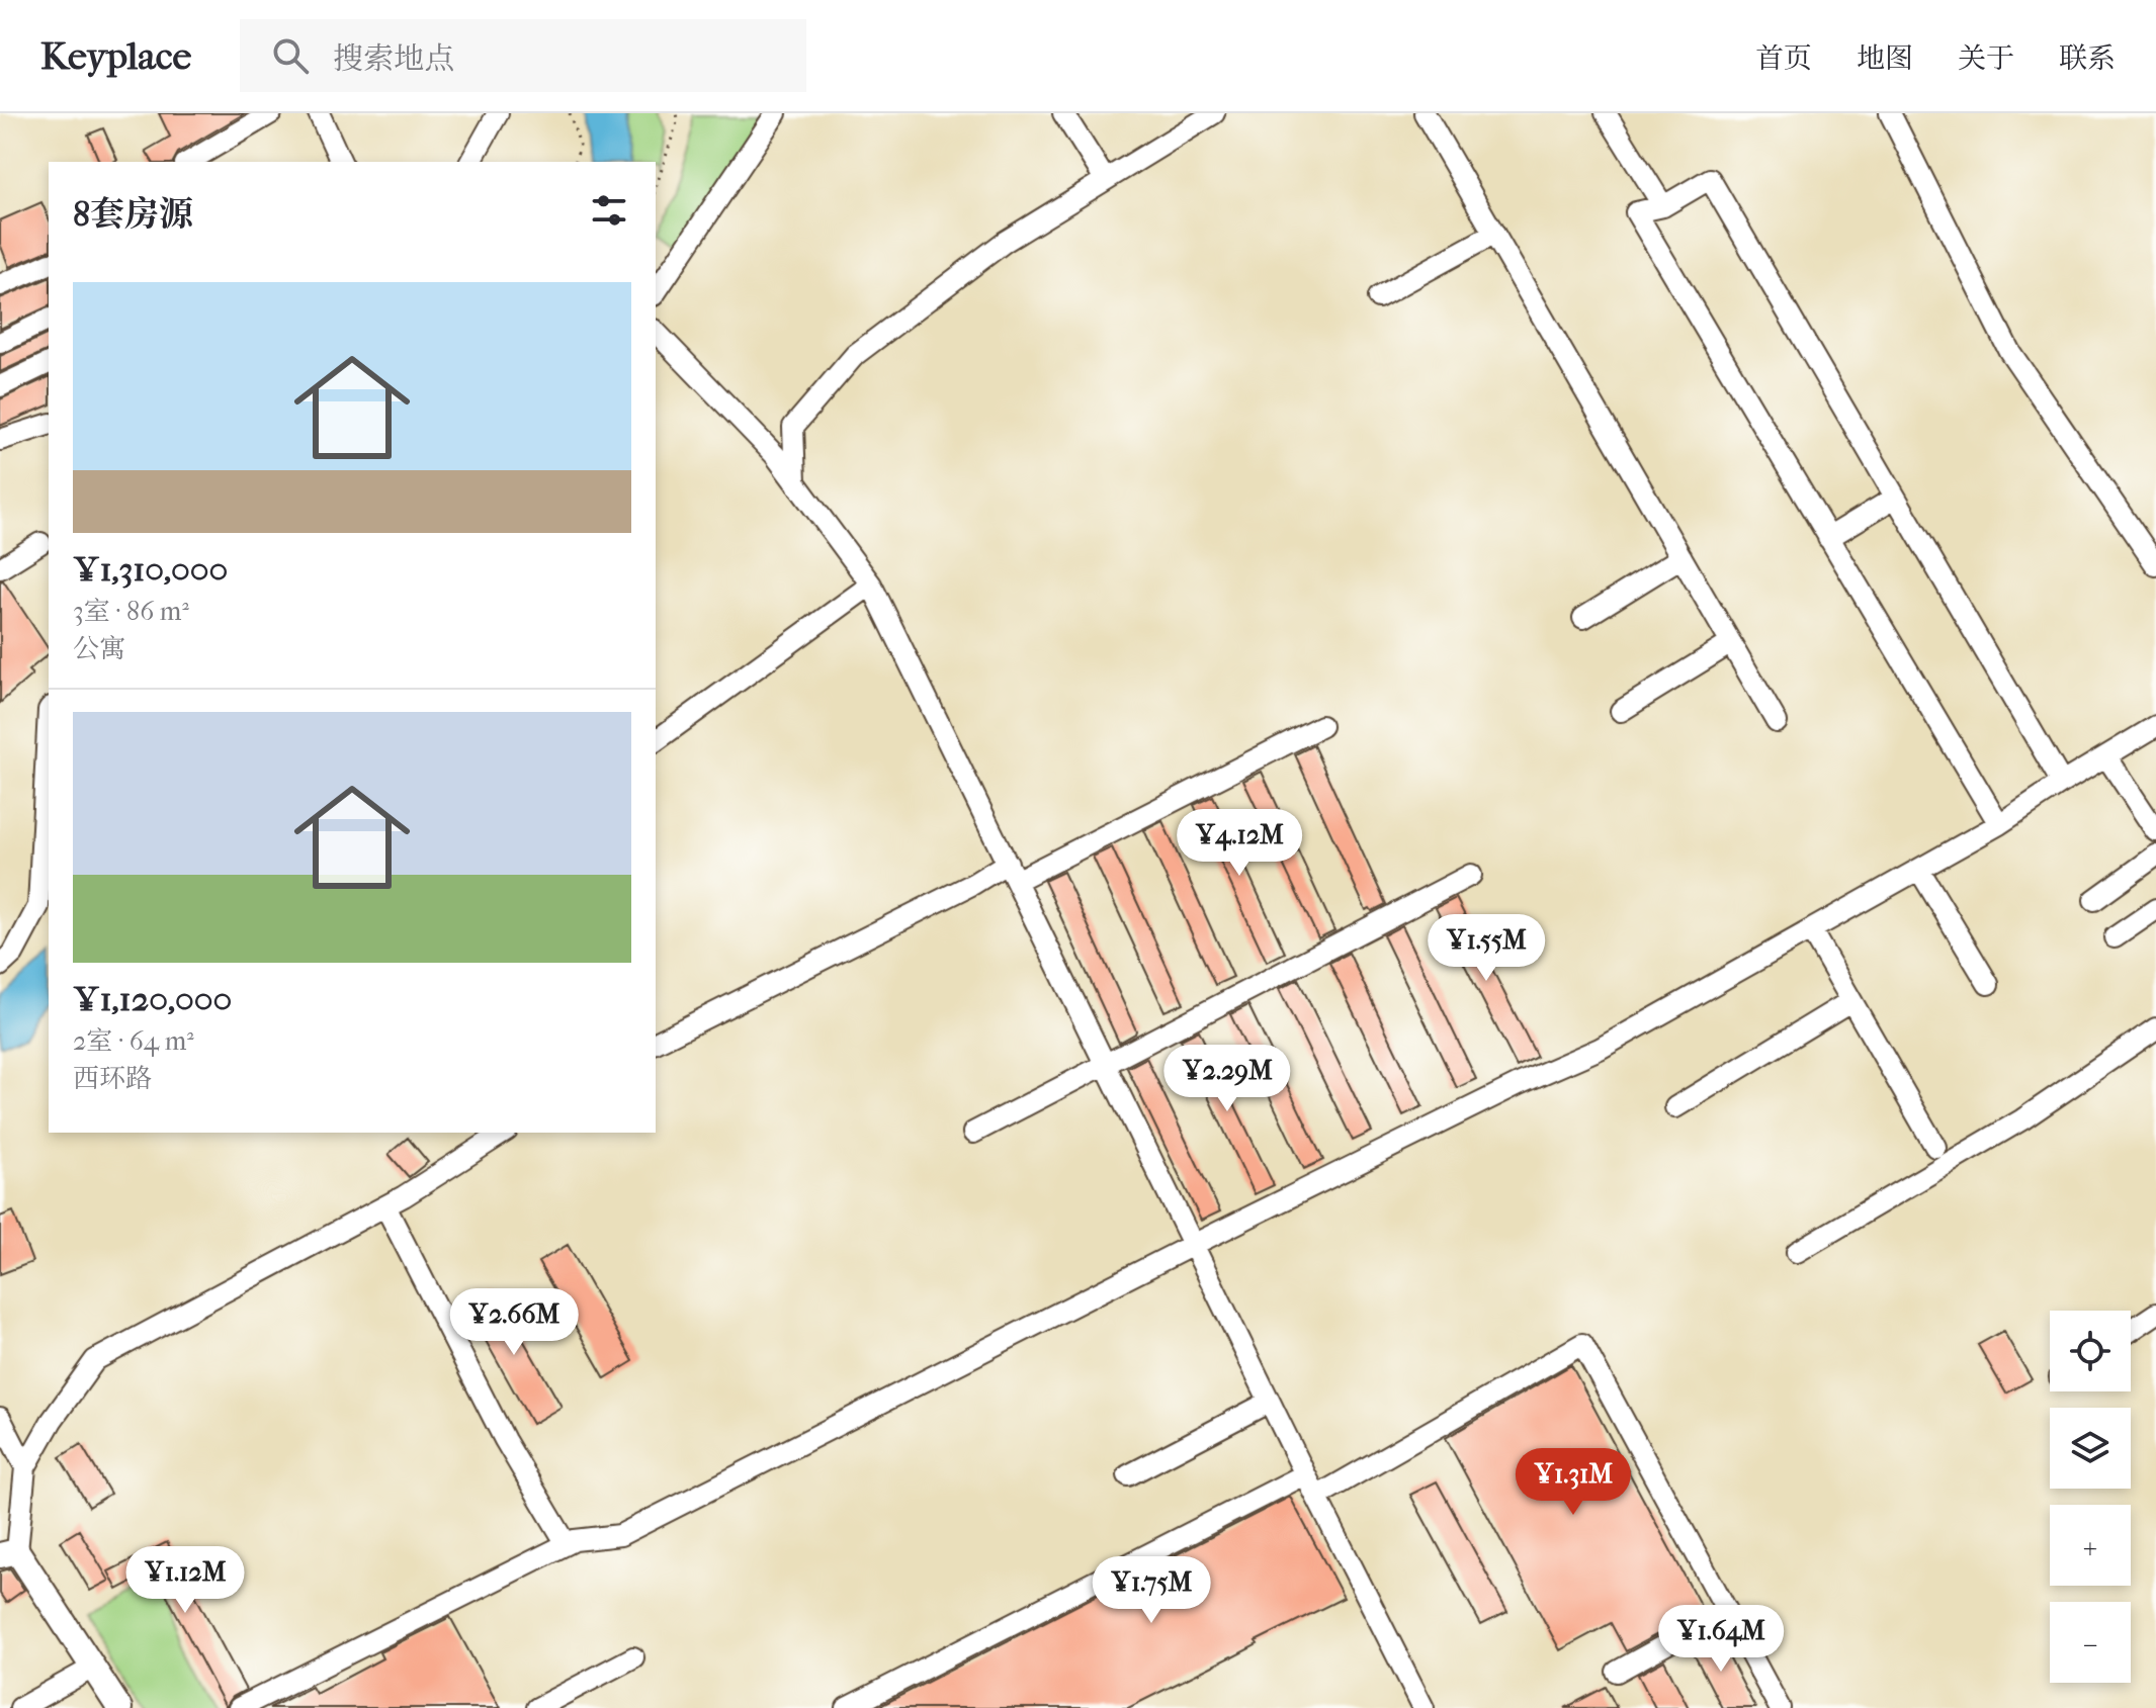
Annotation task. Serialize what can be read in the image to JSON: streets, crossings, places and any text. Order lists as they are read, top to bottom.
{
  "page": {
    "header": "Keyplace",
    "search": "搜索地点",
    "nav": [
      "首页",
      "地图",
      "关于",
      "联系"
    ],
    "heading": "8套房源",
    "list": [
      {
        "name": "¥1,310,000",
        "note": "3室 · 86 m² · 公寓"
      },
      {
        "name": "¥1,120,000",
        "note": "2室 · 64 m² · 西环路"
      }
    ],
    "price": [
      "¥4.12M",
      "¥1.55M",
      "¥2.29M",
      "¥2.66M",
      "¥1.31M",
      "¥1.12M",
      "¥1.75M",
      "¥1.64M"
    ],
    "map_buttons": ["+", "−"]
  }
}
